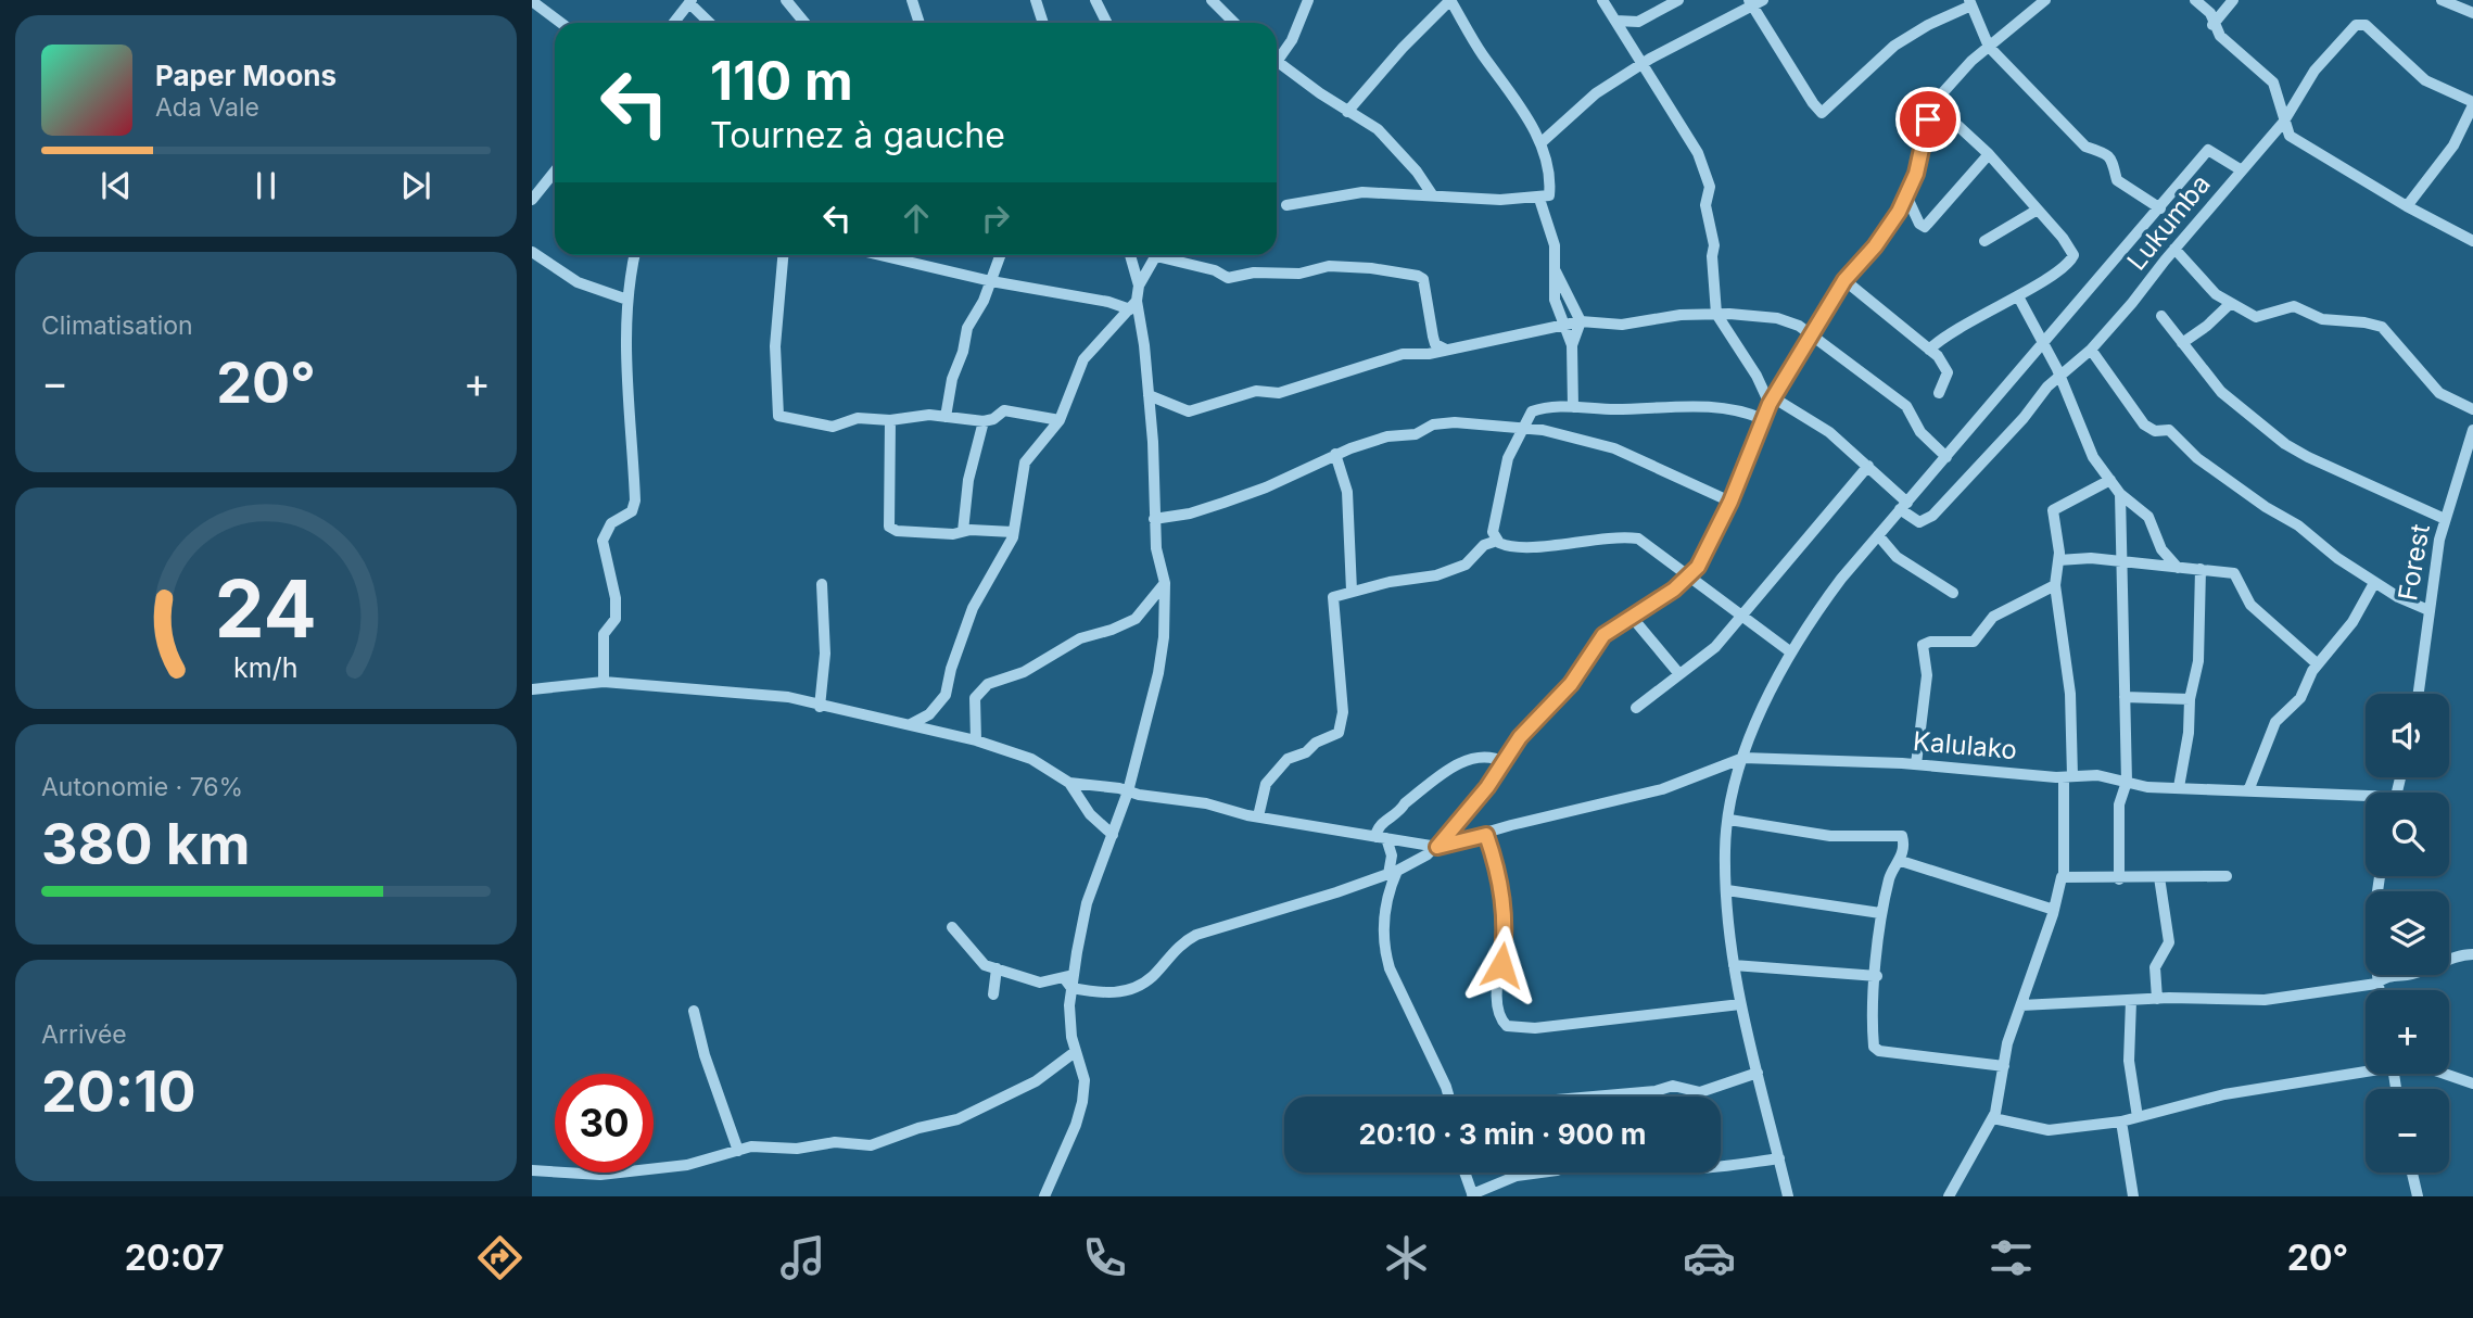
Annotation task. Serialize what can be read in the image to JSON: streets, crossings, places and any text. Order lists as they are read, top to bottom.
{
  "streets": {
    "street": ["Lukumba", "Forest", "Kalulako"]
  },
  "page": {
    "turn": ["110 m", "Tournez à gauche"],
    "song": ["Paper Moons", "Ada Vale"],
    "tile": [
      "Climatisation",
      ["Autonomie · 76%", "380 km"],
      ["Arrivée", "20:10"]
    ],
    "heat": ["−", "20°", "+"],
    "map_buttons": ["+", "−"],
    "limit": "30",
    "trip": "20:10 · 3 min · 900 m",
    "tabs": ["20:07", "20°"],
    "gauge": ["24", "km/h"]
  }
}
